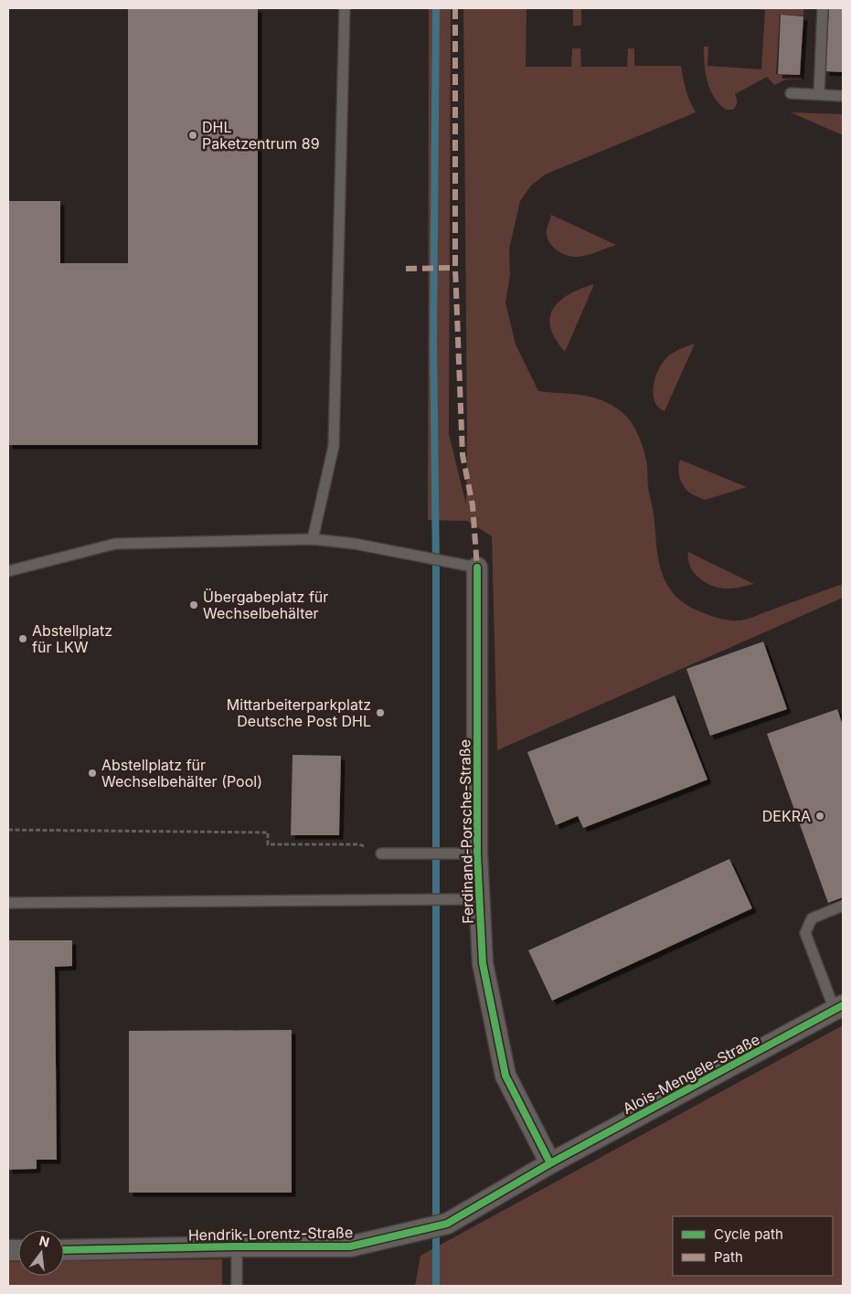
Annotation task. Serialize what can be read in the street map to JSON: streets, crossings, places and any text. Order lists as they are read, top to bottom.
{
  "streets": {
    "street": ["Ferdinand-Porsche-Straße", "Alois-Mengele-Straße", "Hendrik-Lorentz-Straße"]
  },
  "crossings": [
    ["Ferdinand-Porsche-Straße", "Alois-Mengele-Straße"],
    ["Ferdinand-Porsche-Straße", "Hendrik-Lorentz-Straße"],
    ["Alois-Mengele-Straße", "Hendrik-Lorentz-Straße"]
  ],
  "places": [
    "DHL Paketzentrum 89",
    "Übergabeplatz für Wechselbehälter",
    "Abstellplatz für LKW",
    "Mittarbeiterparkplatz Deutsche Post DHL",
    "Abstellplatz für Wechselbehälter (Pool)",
    "DEKRA"
  ],
  "legend": ["Cycle path", "Path"],
  "north": "top"
}
